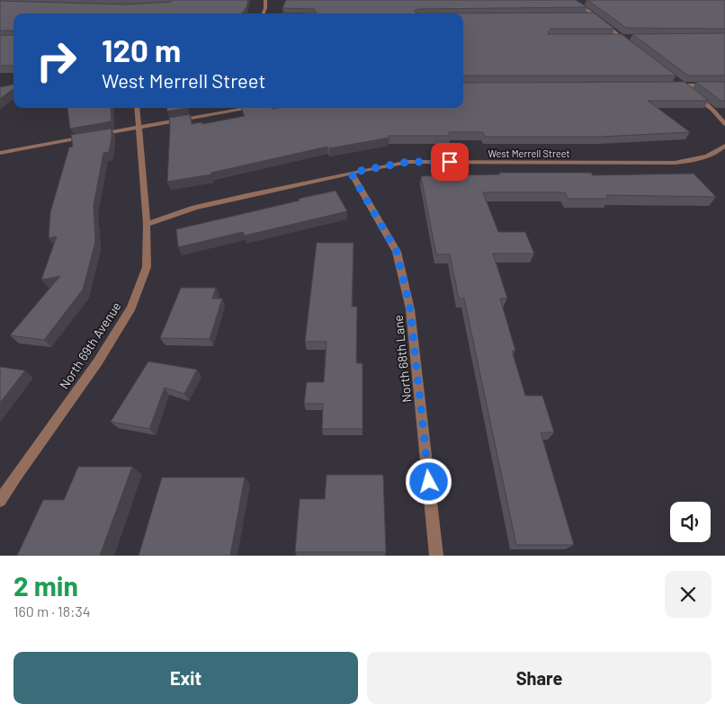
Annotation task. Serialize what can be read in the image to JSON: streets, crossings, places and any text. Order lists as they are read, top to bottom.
{
  "streets": {
    "street": ["West Merrell Street", "North 69th Avenue", "North 68th Lane"]
  },
  "crossings": [
    ["West Merrell Street", "North 69th Avenue"],
    ["West Merrell Street", "North 68th Lane"]
  ],
  "page": {
    "turn": ["120 m", "West Merrell Street"],
    "heading": ["2 min", "160 m · 18:34"],
    "buttons": ["Exit", "Share"]
  }
}
